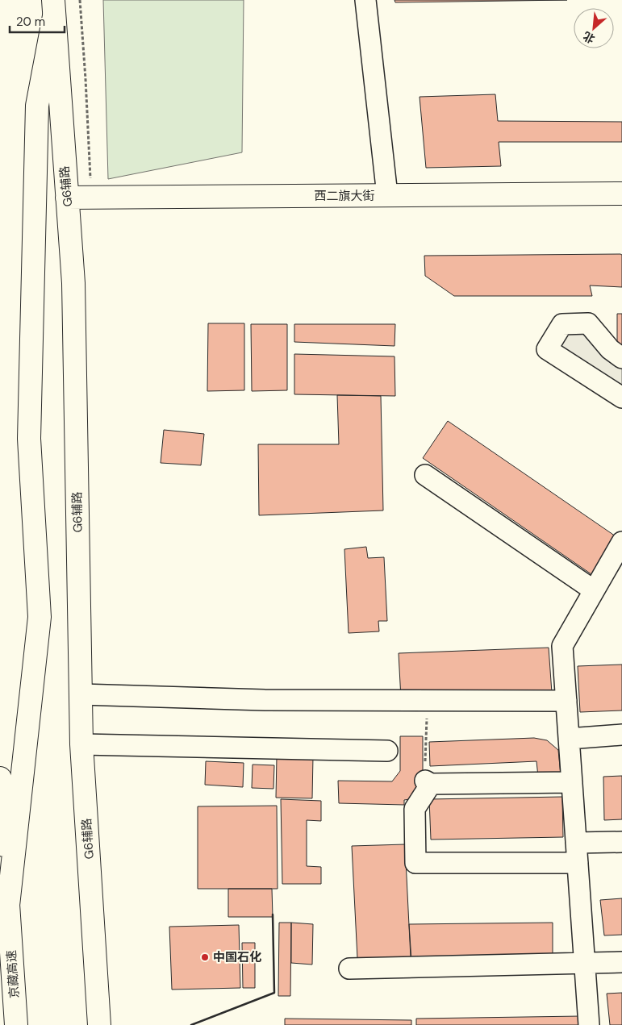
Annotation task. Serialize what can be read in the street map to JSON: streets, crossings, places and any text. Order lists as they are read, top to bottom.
{
  "streets": {
    "main road": ["G6辅路", "西二旗大街", "京藏高速"]
  },
  "crossings": [
    ["G6辅路", "西二旗大街"]
  ],
  "places": ["中国石化"],
  "scale_bar": "20 m",
  "north": "bottom left"
}
